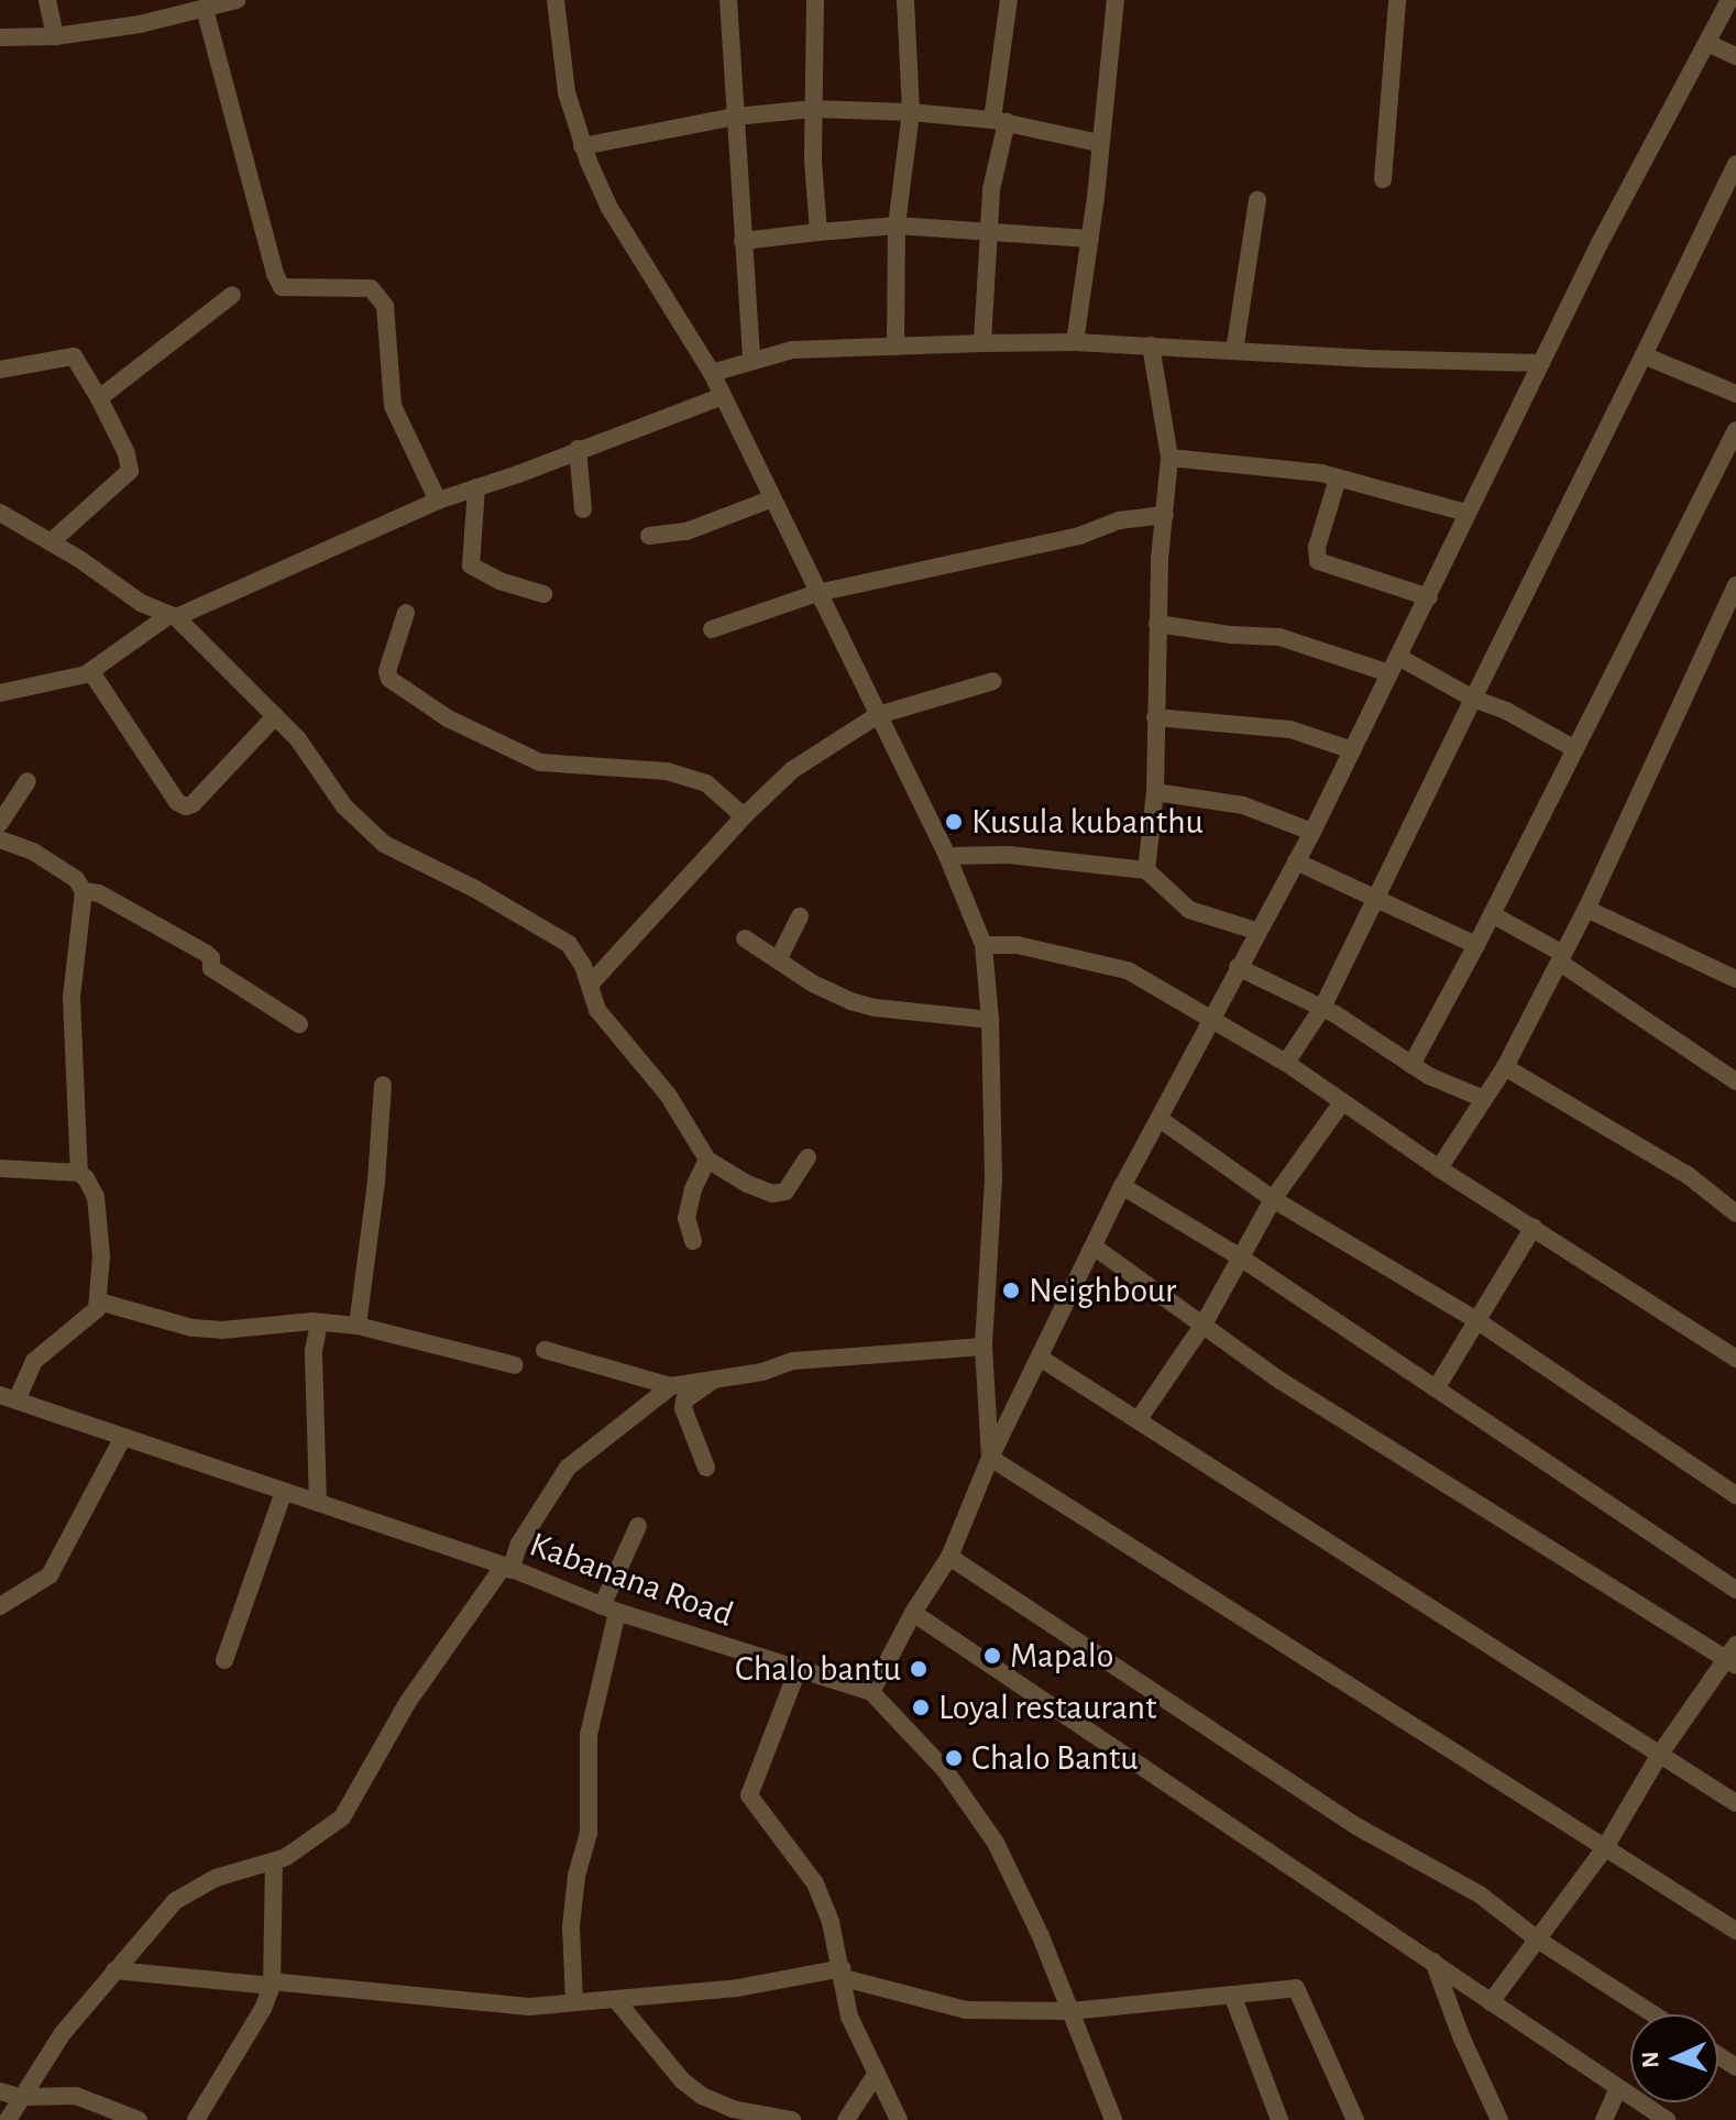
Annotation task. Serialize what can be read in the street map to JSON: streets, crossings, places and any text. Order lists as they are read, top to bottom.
{
  "streets": {
    "street": ["Kabanana Road"]
  },
  "places": [
    "Kusula kubanthu",
    "Neighbour",
    "Mapalo",
    "Chalo bantu",
    "Loyal restaurant",
    "Chalo Bantu"
  ],
  "north": "left"
}
